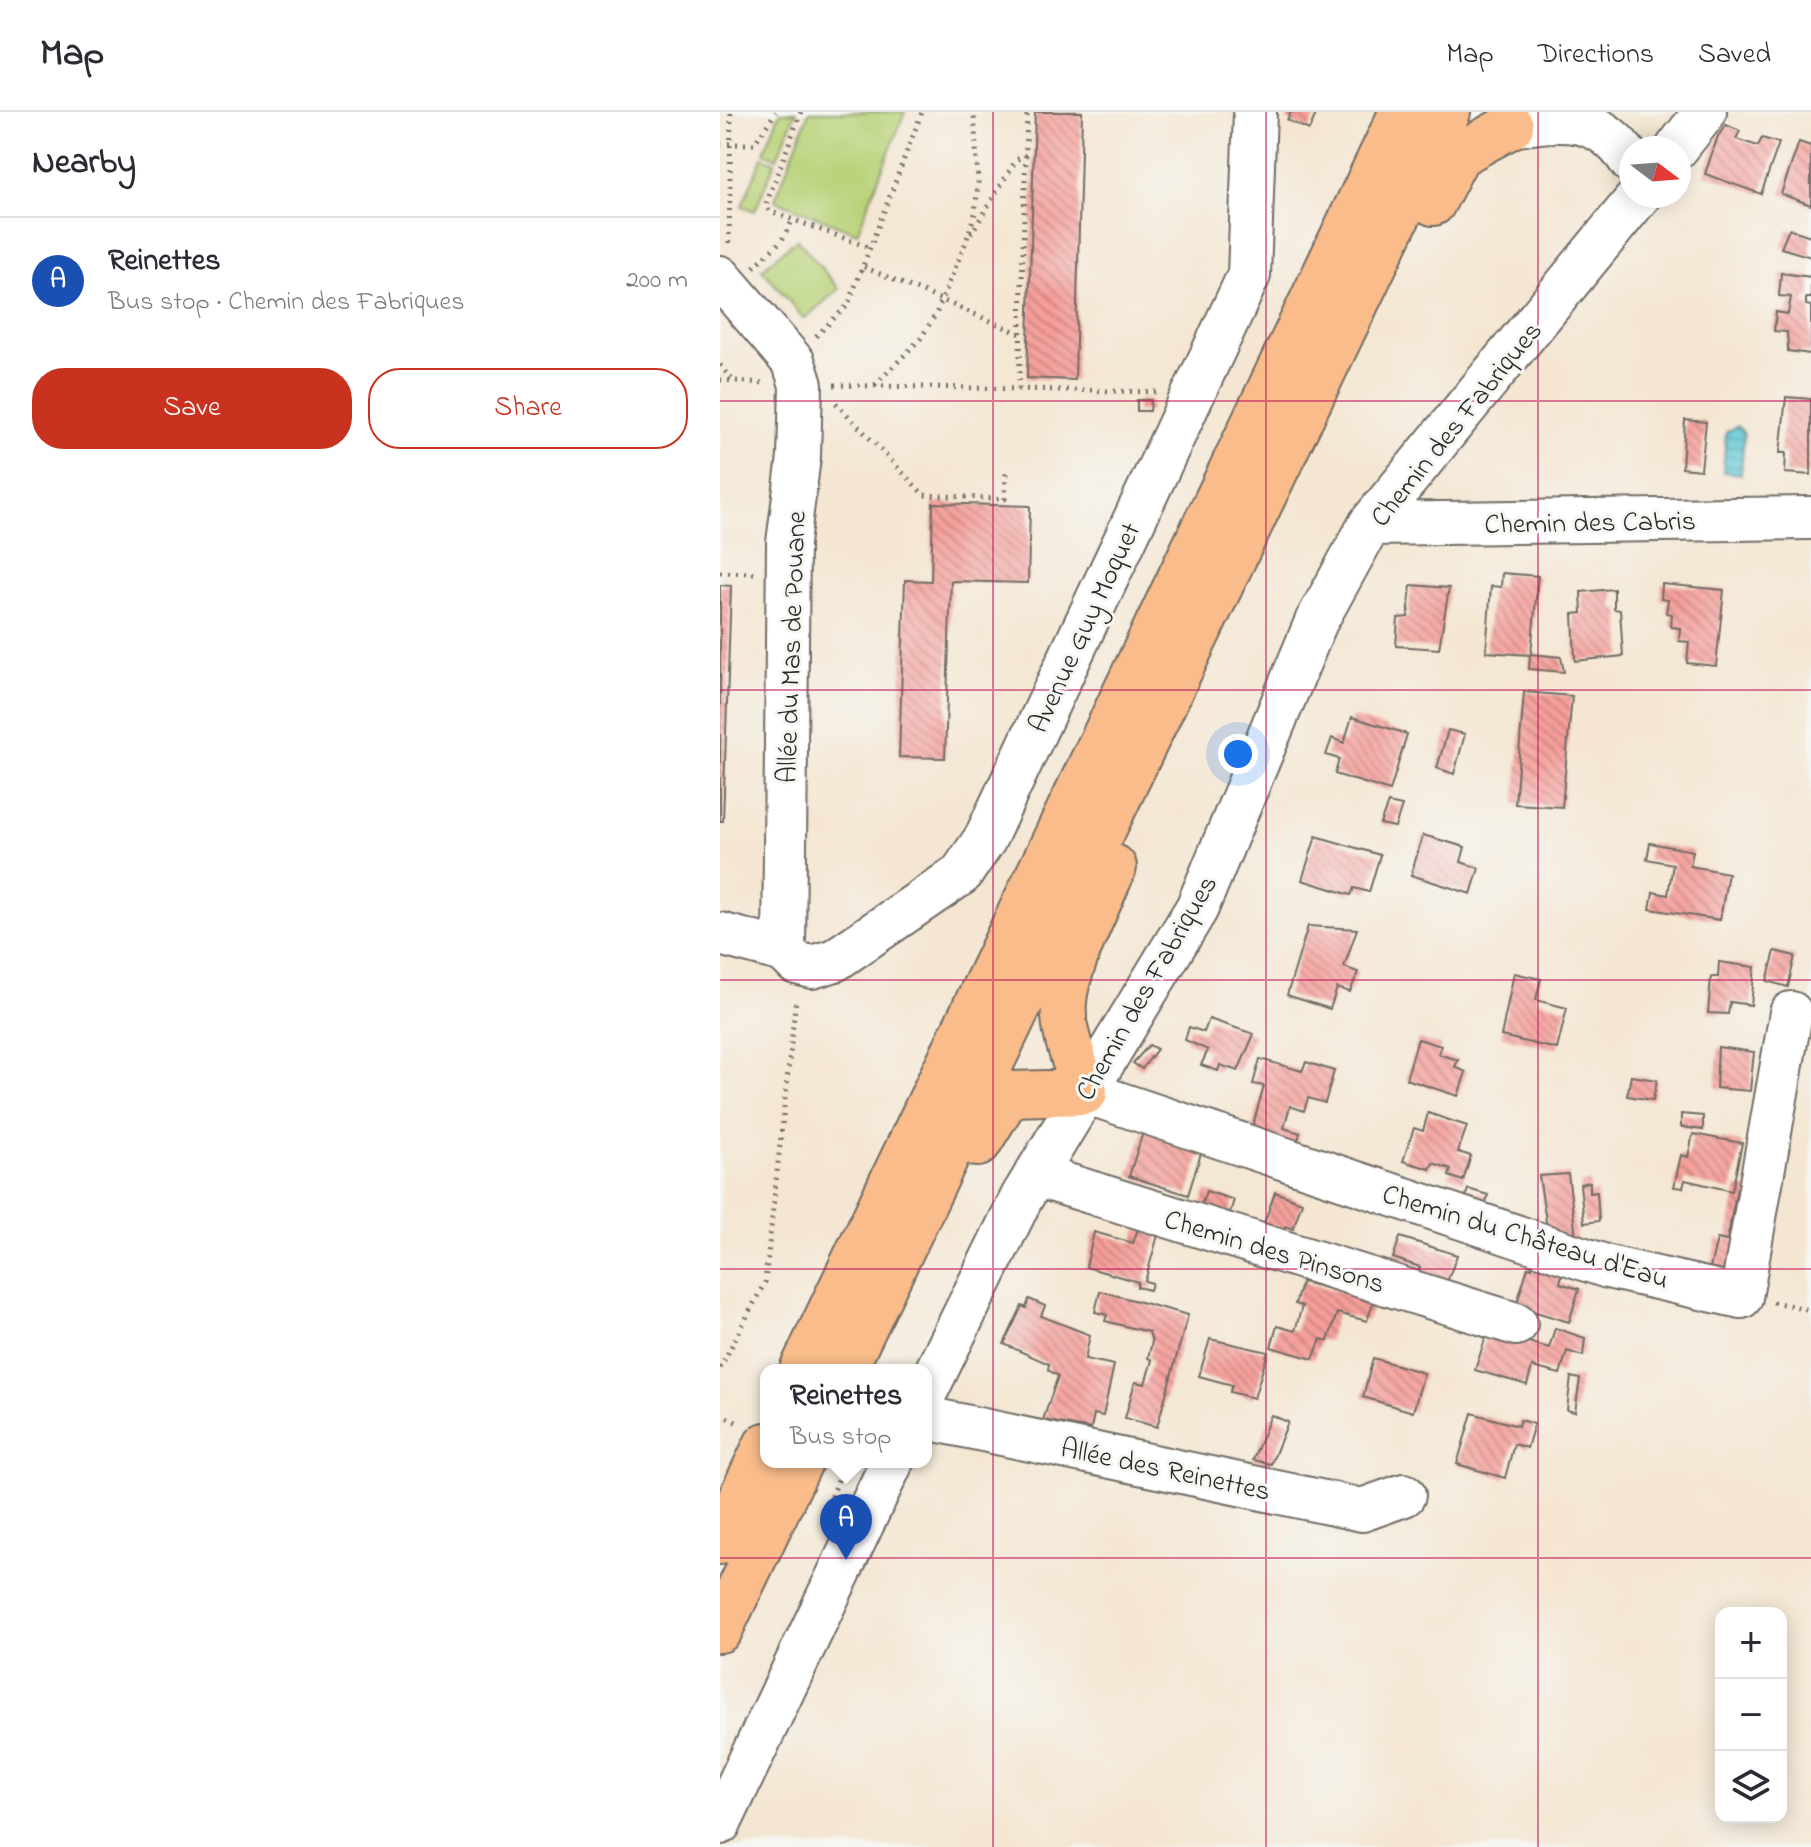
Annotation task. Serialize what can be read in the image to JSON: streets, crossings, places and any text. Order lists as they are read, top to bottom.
{
  "streets": {
    "street": [
      "Chemin des Fabriques",
      "Chemin des Cabris",
      "Avenue Guy Moquet",
      "Allée du Mas de Pouane",
      "Chemin du Château d'Eau",
      "Chemin des Pinsons",
      "Allée des Reinettes"
    ]
  },
  "crossings": [
    ["Chemin des Fabriques", "Chemin des Cabris"],
    ["Chemin des Fabriques", "Chemin du Château d'Eau"],
    ["Chemin des Fabriques", "Chemin des Pinsons"],
    ["Avenue Guy Moquet", "Allée du Mas de Pouane"]
  ],
  "north": "right",
  "page": {
    "header": "Map",
    "nav": ["Map", "Directions", "Saved"],
    "heading": "Nearby",
    "list": [
      {
        "mark": "A",
        "name": "Reinettes",
        "note": "Bus stop · Chemin des Fabriques",
        "value": "200 m"
      }
    ],
    "buttons": ["Save", "Share"],
    "popup": ["Reinettes", "Bus stop"],
    "pins": "A",
    "map_buttons": ["+", "−"]
  }
}
